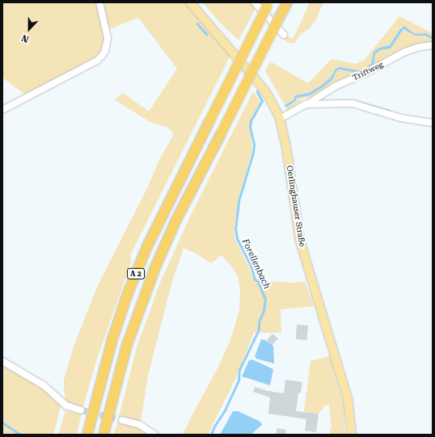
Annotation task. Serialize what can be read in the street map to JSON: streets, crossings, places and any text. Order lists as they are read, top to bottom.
{
  "streets": {
    "highway": ["A 2"],
    "main road": ["Oerlinghauser Straße"],
    "street": ["Triftweg"]
  },
  "crossings": [
    ["Triftweg", "Oerlinghauser Straße"]
  ],
  "water": ["Forellenbach"],
  "north": "bottom"
}
